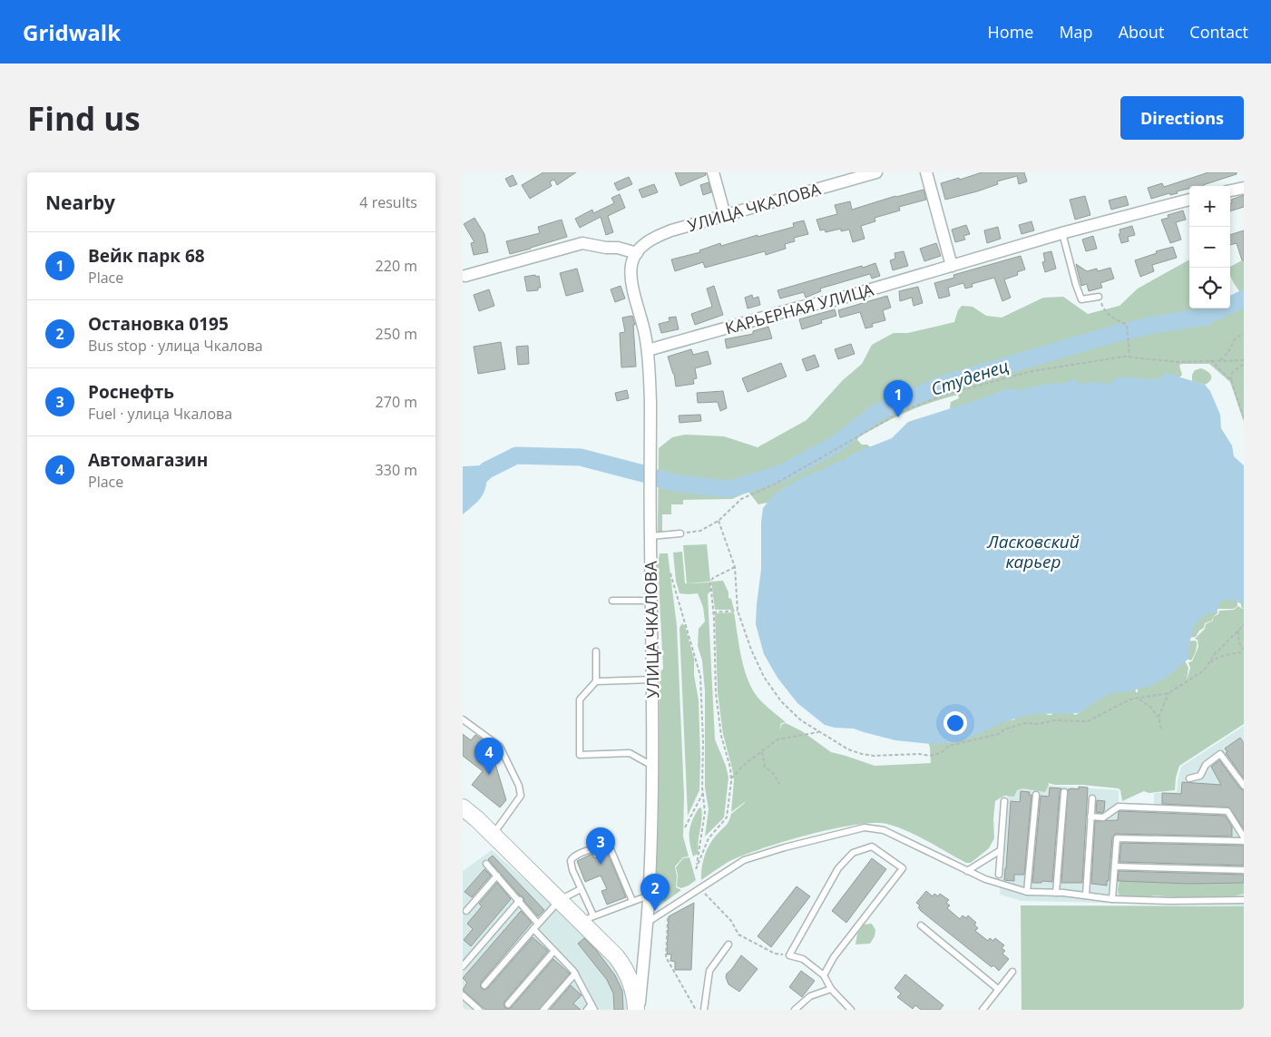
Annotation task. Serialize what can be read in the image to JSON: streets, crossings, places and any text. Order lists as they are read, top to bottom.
{
  "streets": {
    "street": ["УЛИЦА ЧКАЛОВА", "КАРЬЕРНАЯ УЛИЦА"]
  },
  "crossings": [
    ["УЛИЦА ЧКАЛОВА", "КАРЬЕРНАЯ УЛИЦА"]
  ],
  "water": ["Студенец", "Ласковский карьер"],
  "page": {
    "header": "Gridwalk",
    "nav": [
      "Home",
      "Map",
      "About",
      "Contact"
    ],
    "buttons": "Directions",
    "title": "Find us",
    "heading": ["Nearby", "4 results"],
    "map_buttons": ["+", "−"],
    "list": [
      {
        "mark": "1",
        "name": "Вейк парк 68",
        "note": "Place",
        "value": "220 m"
      },
      {
        "mark": "2",
        "name": "Остановка 0195",
        "note": "Bus stop · улица Чкалова",
        "value": "250 m"
      },
      {
        "mark": "3",
        "name": "Роснефть",
        "note": "Fuel · улица Чкалова",
        "value": "270 m"
      },
      {
        "mark": "4",
        "name": "Автомагазин",
        "note": "Place",
        "value": "330 m"
      }
    ],
    "pins": [
      "1",
      "4",
      "3",
      "2"
    ]
  }
}
